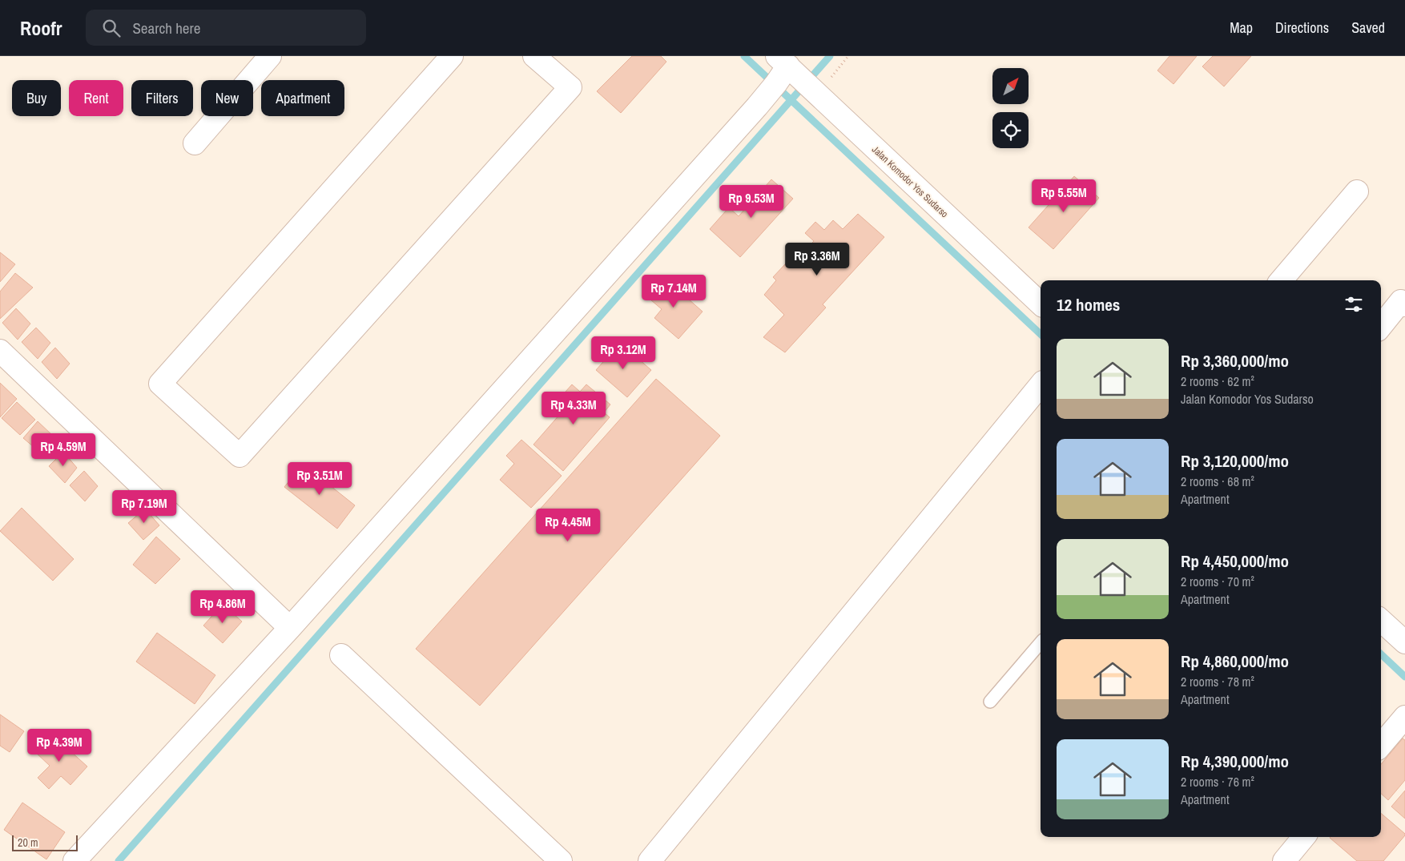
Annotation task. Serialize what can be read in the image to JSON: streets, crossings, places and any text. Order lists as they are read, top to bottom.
{
  "streets": {
    "street": ["Jalan Komodor Yos Sudarso"]
  },
  "scale_bar": "20 m",
  "north": "top right",
  "page": {
    "header": "Roofr",
    "search": "Search here",
    "nav": ["Map", "Directions", "Saved"],
    "chip": [
      "Buy",
      "Rent",
      "Filters",
      "New",
      "Apartment"
    ],
    "price": [
      "Rp 5.55M",
      "Rp 9.53M",
      "Rp 3.36M",
      "Rp 7.14M",
      "Rp 3.12M",
      "Rp 4.33M",
      "Rp 4.59M",
      "Rp 3.51M",
      "Rp 7.19M",
      "Rp 4.45M",
      "Rp 4.86M",
      "Rp 4.39M"
    ],
    "heading": "12 homes",
    "list": [
      {
        "name": "Rp 3,360,000/mo",
        "note": "2 rooms · 62 m² · Jalan Komodor Yos Sudarso"
      },
      {
        "name": "Rp 3,120,000/mo",
        "note": "2 rooms · 68 m² · Apartment"
      },
      {
        "name": "Rp 4,450,000/mo",
        "note": "2 rooms · 70 m² · Apartment"
      },
      {
        "name": "Rp 4,860,000/mo",
        "note": "2 rooms · 78 m² · Apartment"
      },
      {
        "name": "Rp 4,390,000/mo",
        "note": "2 rooms · 76 m² · Apartment"
      }
    ],
    "scale": "20 m"
  }
}
